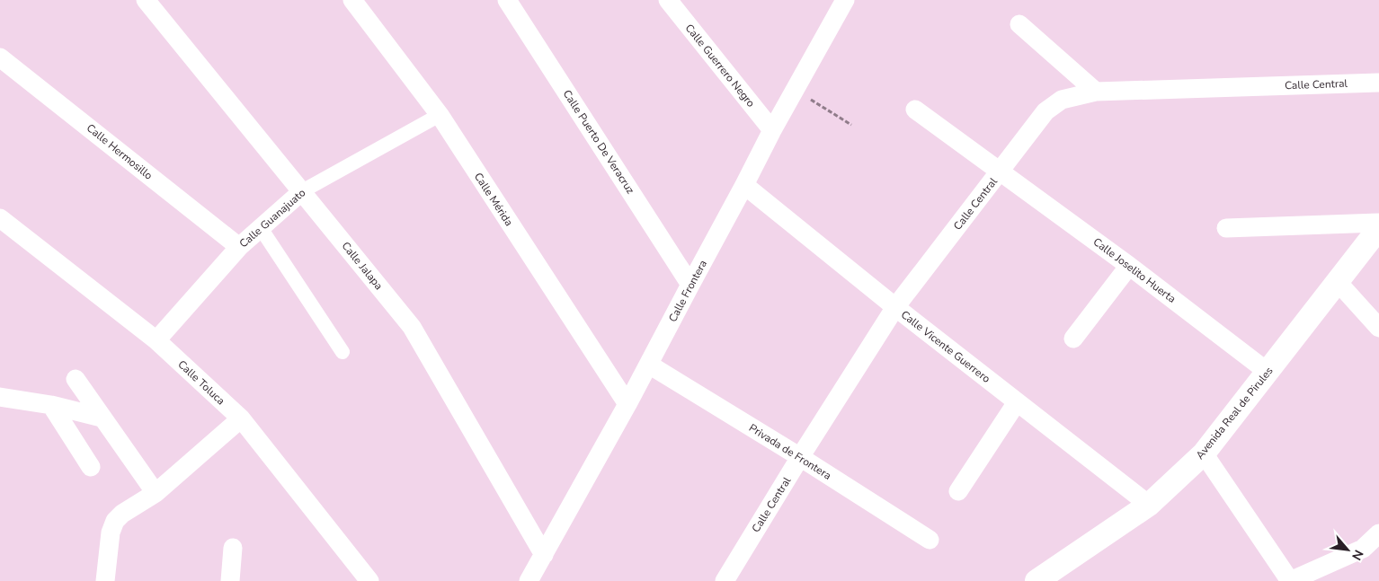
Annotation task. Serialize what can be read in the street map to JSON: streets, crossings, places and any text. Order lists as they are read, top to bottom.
{
  "streets": {
    "street": [
      "Calle Guerrero Negro",
      "Calle Central",
      "Calle Puerto De Veracruz",
      "Calle Hermosillo",
      "Calle Mérida",
      "Calle Guanajuato",
      "Calle Jalapa",
      "Calle Joselito Huerta",
      "Calle Frontera",
      "Calle Vicente Guerrero",
      "Calle Toluca",
      "Avenida Real de Pirules",
      "Privada de Frontera"
    ]
  },
  "crossings": [
    ["Calle Guerrero Negro", "Calle Frontera"],
    ["Calle Central", "Calle Joselito Huerta"],
    ["Calle Central", "Calle Vicente Guerrero"],
    ["Calle Central", "Privada de Frontera"],
    ["Calle Puerto De Veracruz", "Calle Frontera"],
    ["Calle Hermosillo", "Calle Guanajuato"],
    ["Calle Mérida", "Calle Guanajuato"],
    ["Calle Mérida", "Calle Frontera"],
    ["Calle Guanajuato", "Calle Jalapa"],
    ["Calle Guanajuato", "Calle Toluca"],
    ["Calle Jalapa", "Calle Frontera"],
    ["Calle Joselito Huerta", "Avenida Real de Pirules"],
    ["Calle Frontera", "Calle Vicente Guerrero"],
    ["Calle Frontera", "Privada de Frontera"],
    ["Calle Vicente Guerrero", "Avenida Real de Pirules"]
  ],
  "north": "bottom right"
}
